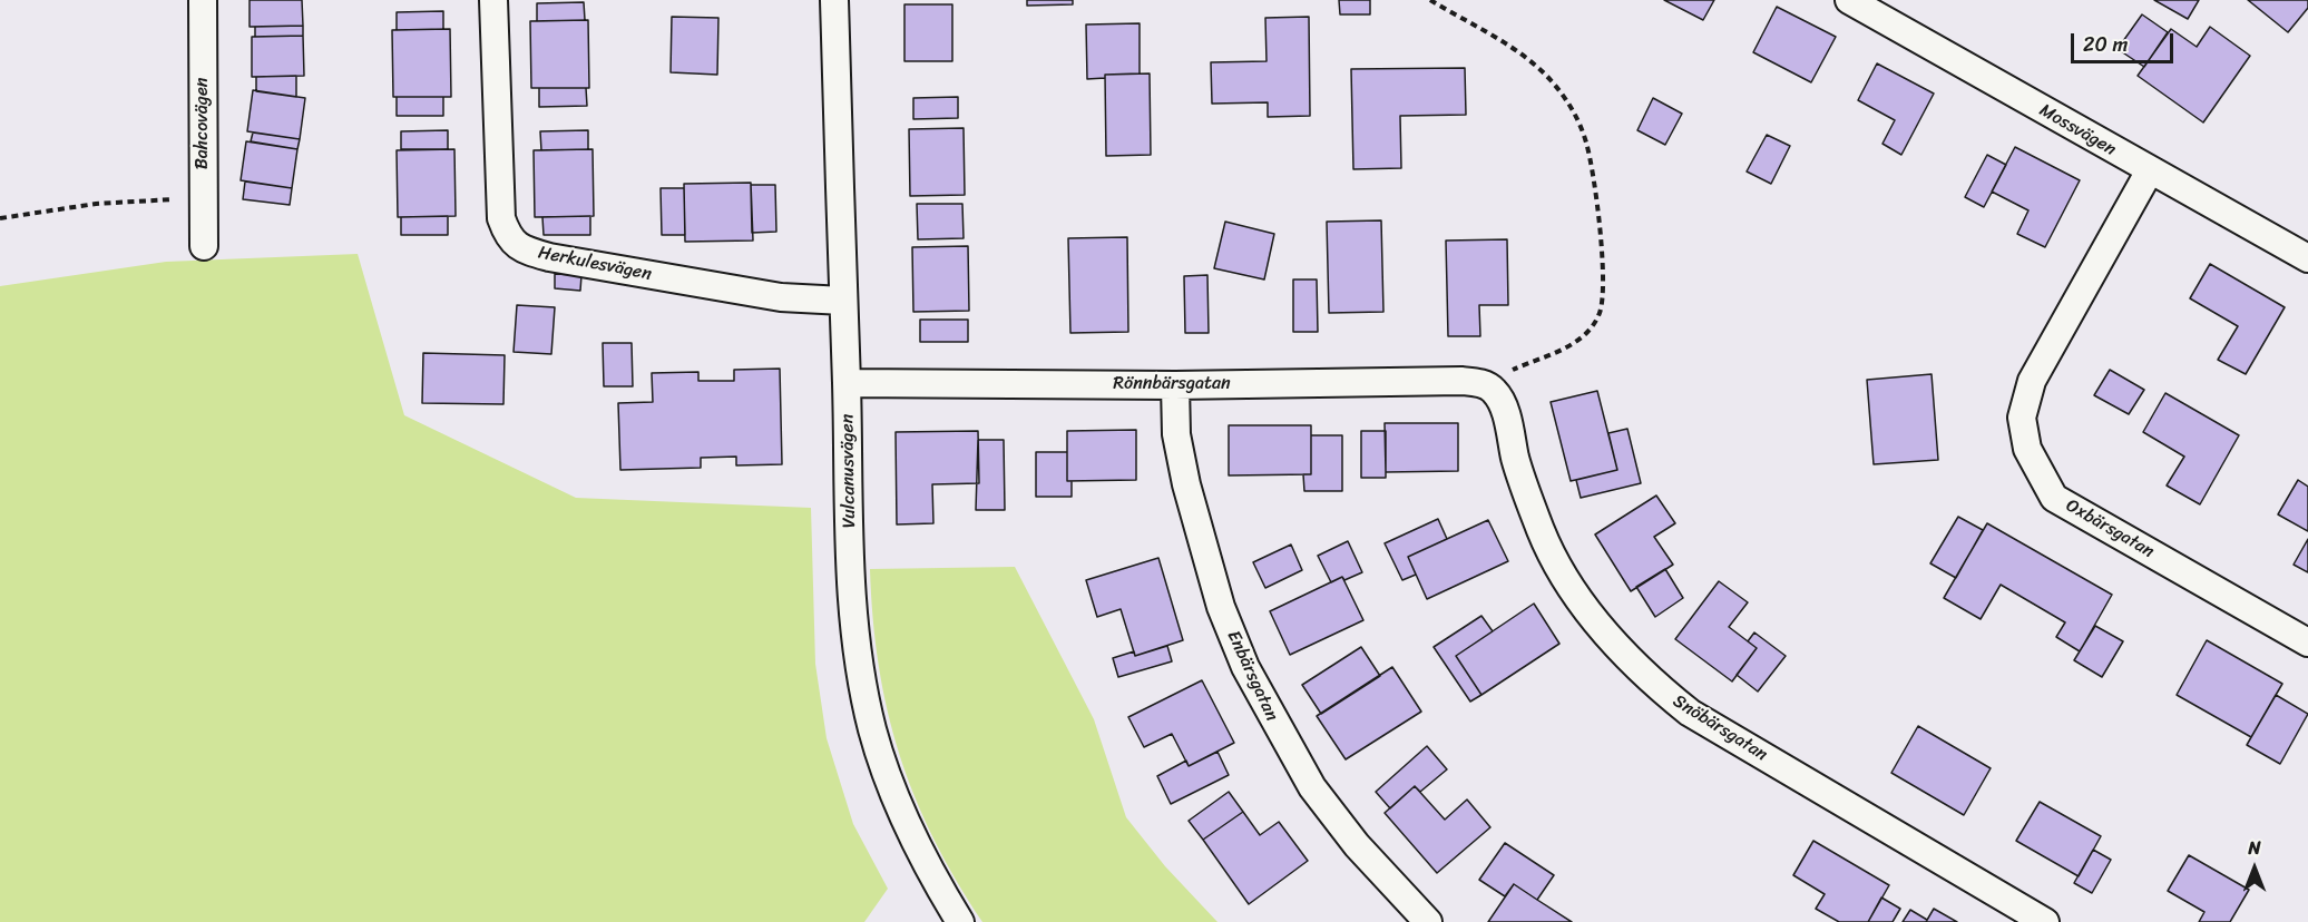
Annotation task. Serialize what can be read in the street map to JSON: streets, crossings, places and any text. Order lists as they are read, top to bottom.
{
  "streets": {
    "street": [
      "Bahcovägen",
      "Mossvägen",
      "Herkulesvägen",
      "Rönnbärsgatan",
      "Vulcanusvägen",
      "Oxbärsgatan",
      "Enbärsgatan",
      "Snöbärsgatan"
    ]
  },
  "crossings": [
    ["Mossvägen", "Oxbärsgatan"],
    ["Herkulesvägen", "Vulcanusvägen"],
    ["Rönnbärsgatan", "Vulcanusvägen"],
    ["Rönnbärsgatan", "Enbärsgatan"],
    ["Rönnbärsgatan", "Snöbärsgatan"]
  ],
  "scale_bar": "20 m",
  "north": "top"
}
